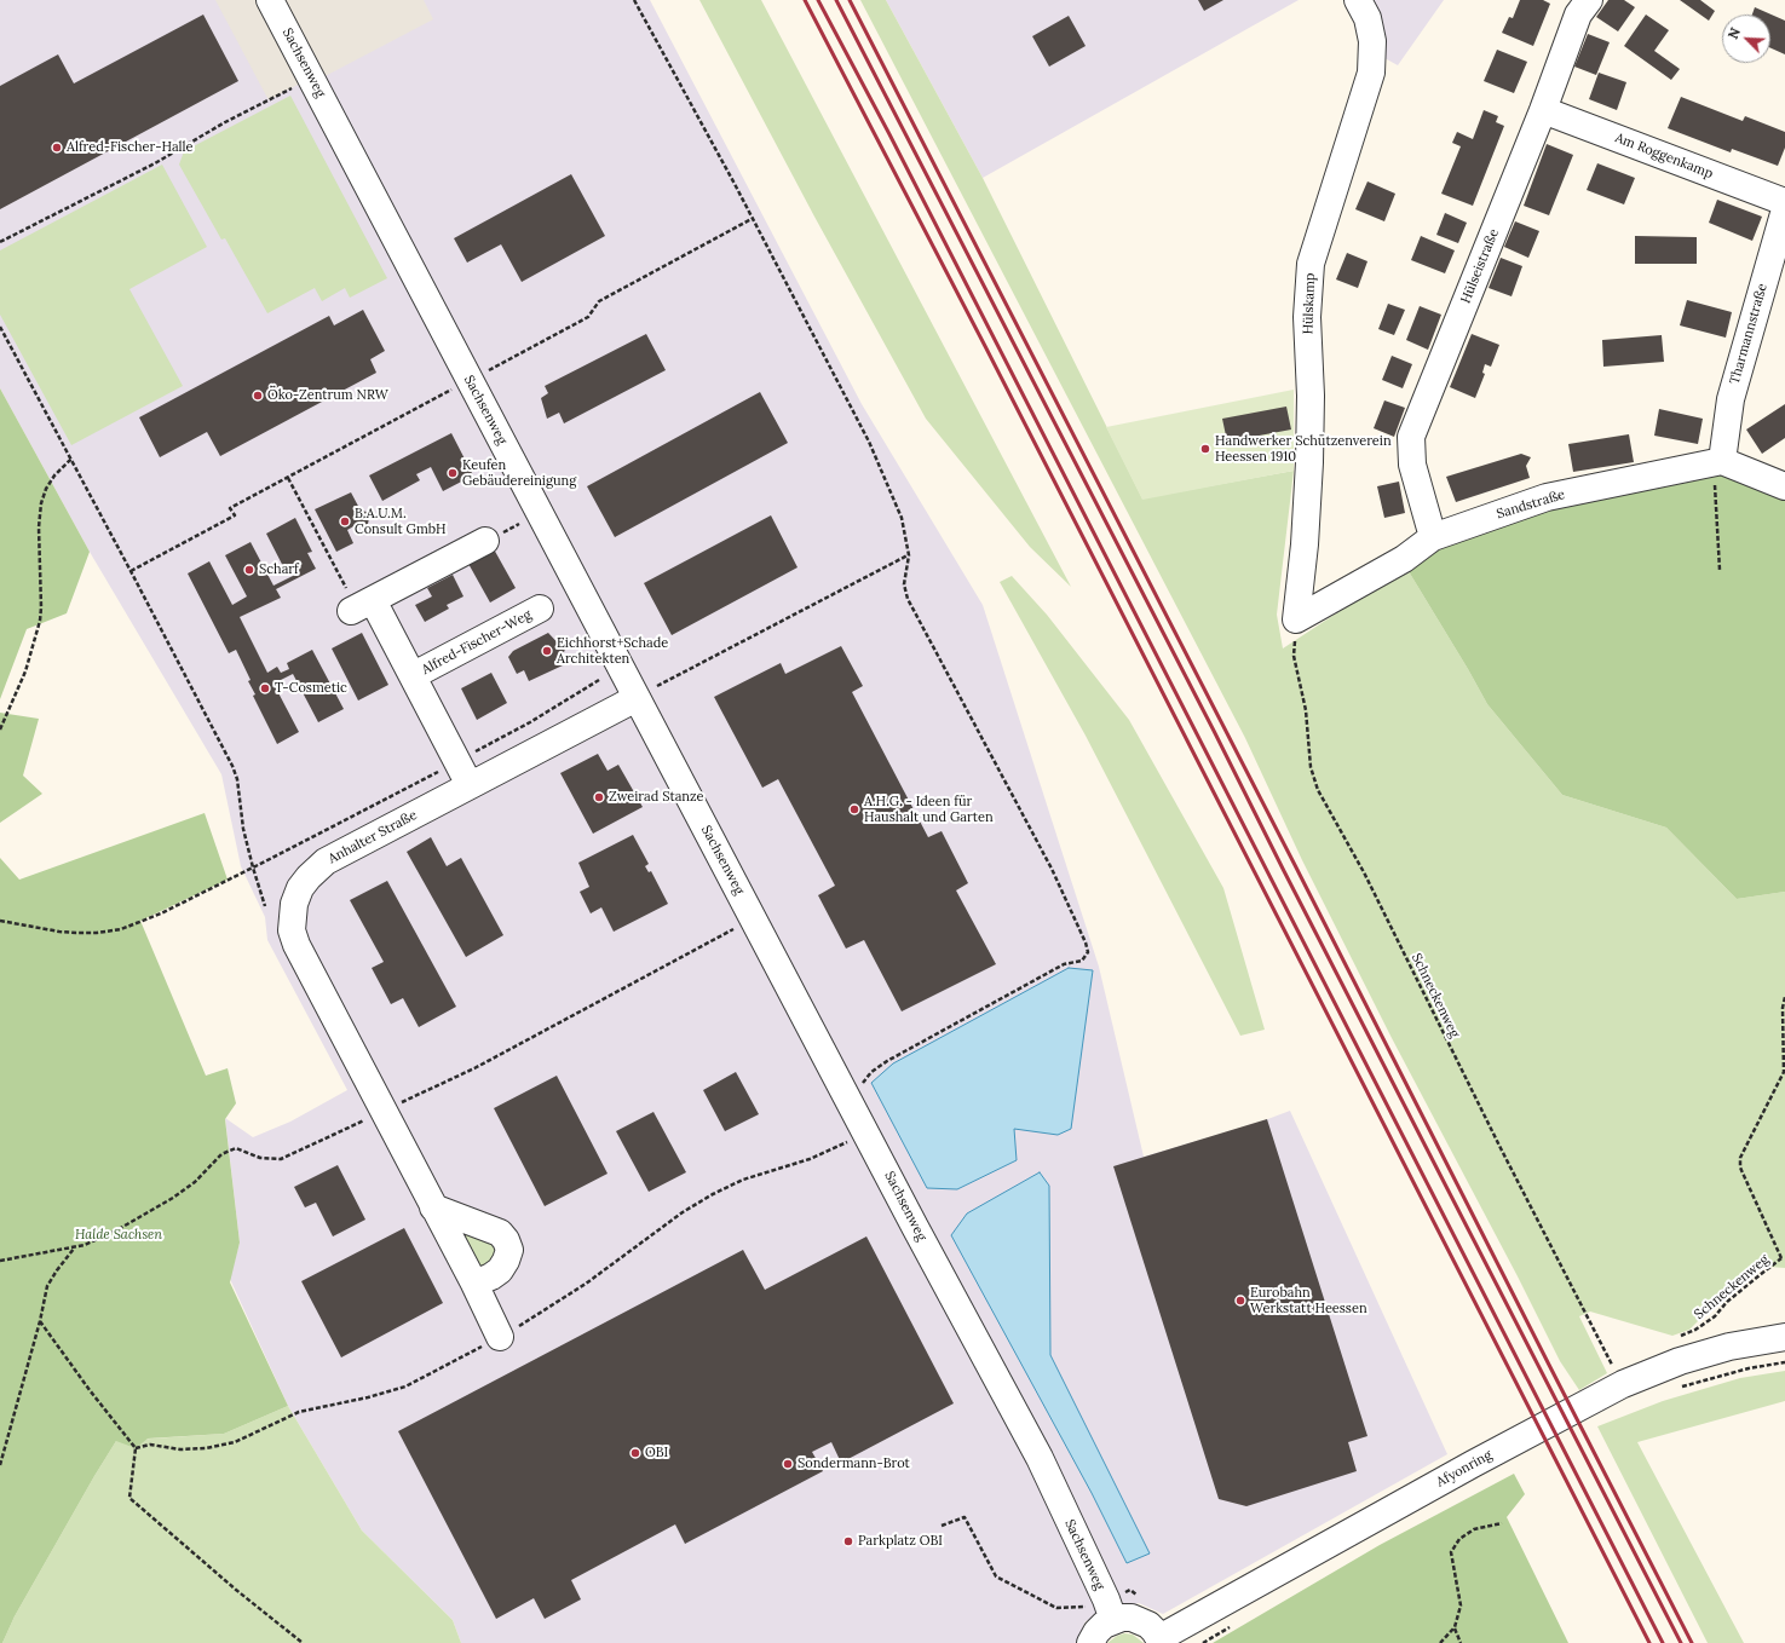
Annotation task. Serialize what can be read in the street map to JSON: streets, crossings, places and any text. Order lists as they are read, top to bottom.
{
  "streets": {
    "street": [
      "Sachsenweg",
      "Am Roggenkamp",
      "Hülseistraße",
      "Hülskamp",
      "Tharmannstraße",
      "Sandstraße",
      "Alfred-Fischer-Weg",
      "Anhalter Straße",
      "Afyonring"
    ],
    "path": ["Schneckenweg"]
  },
  "crossings": [
    ["Sachsenweg", "Anhalter Straße"],
    ["Am Roggenkamp", "Hülseistraße"],
    ["Hülseistraße", "Sandstraße"],
    ["Hülskamp", "Sandstraße"],
    ["Hülskamp", "Schneckenweg"],
    ["Tharmannstraße", "Sandstraße"],
    ["Sandstraße", "Schneckenweg"],
    ["Alfred-Fischer-Weg", "Anhalter Straße"]
  ],
  "parks": ["Halde Sachsen"],
  "places": [
    "Alfred-Fischer-Halle",
    "Öko-Zentrum NRW",
    "Handwerker Schützenverein Heessen 1910",
    "Keufen Gebäudereinigung",
    "B.A.U.M. Consult GmbH",
    "Scharf",
    "Eichhorst+Schade Architekten",
    "T-Cosmetic",
    "Zweirad Stanze",
    "A.H.G. - Ideen für Haushalt und Garten",
    "Eurobahn Werkstatt Heessen",
    "OBI",
    "Sondermann-Brot",
    "Parkplatz OBI"
  ],
  "north": "top left"
}
